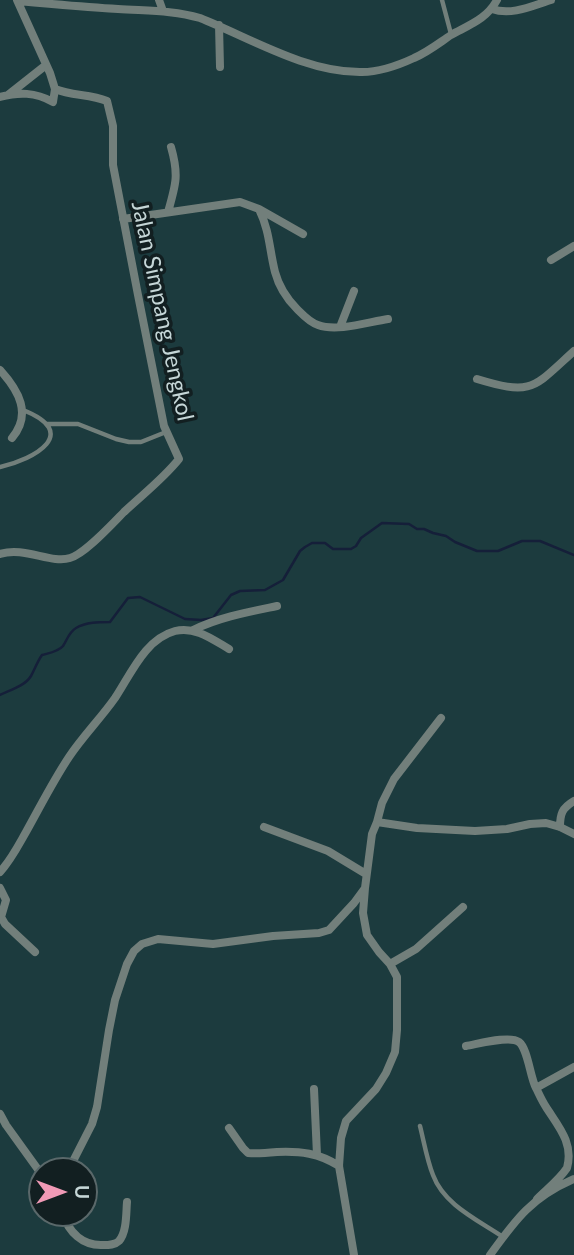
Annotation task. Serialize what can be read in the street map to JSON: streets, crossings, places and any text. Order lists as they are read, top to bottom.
{
  "streets": {
    "street": ["Jalan Simpang Jengkol"]
  },
  "north": "right"
}
